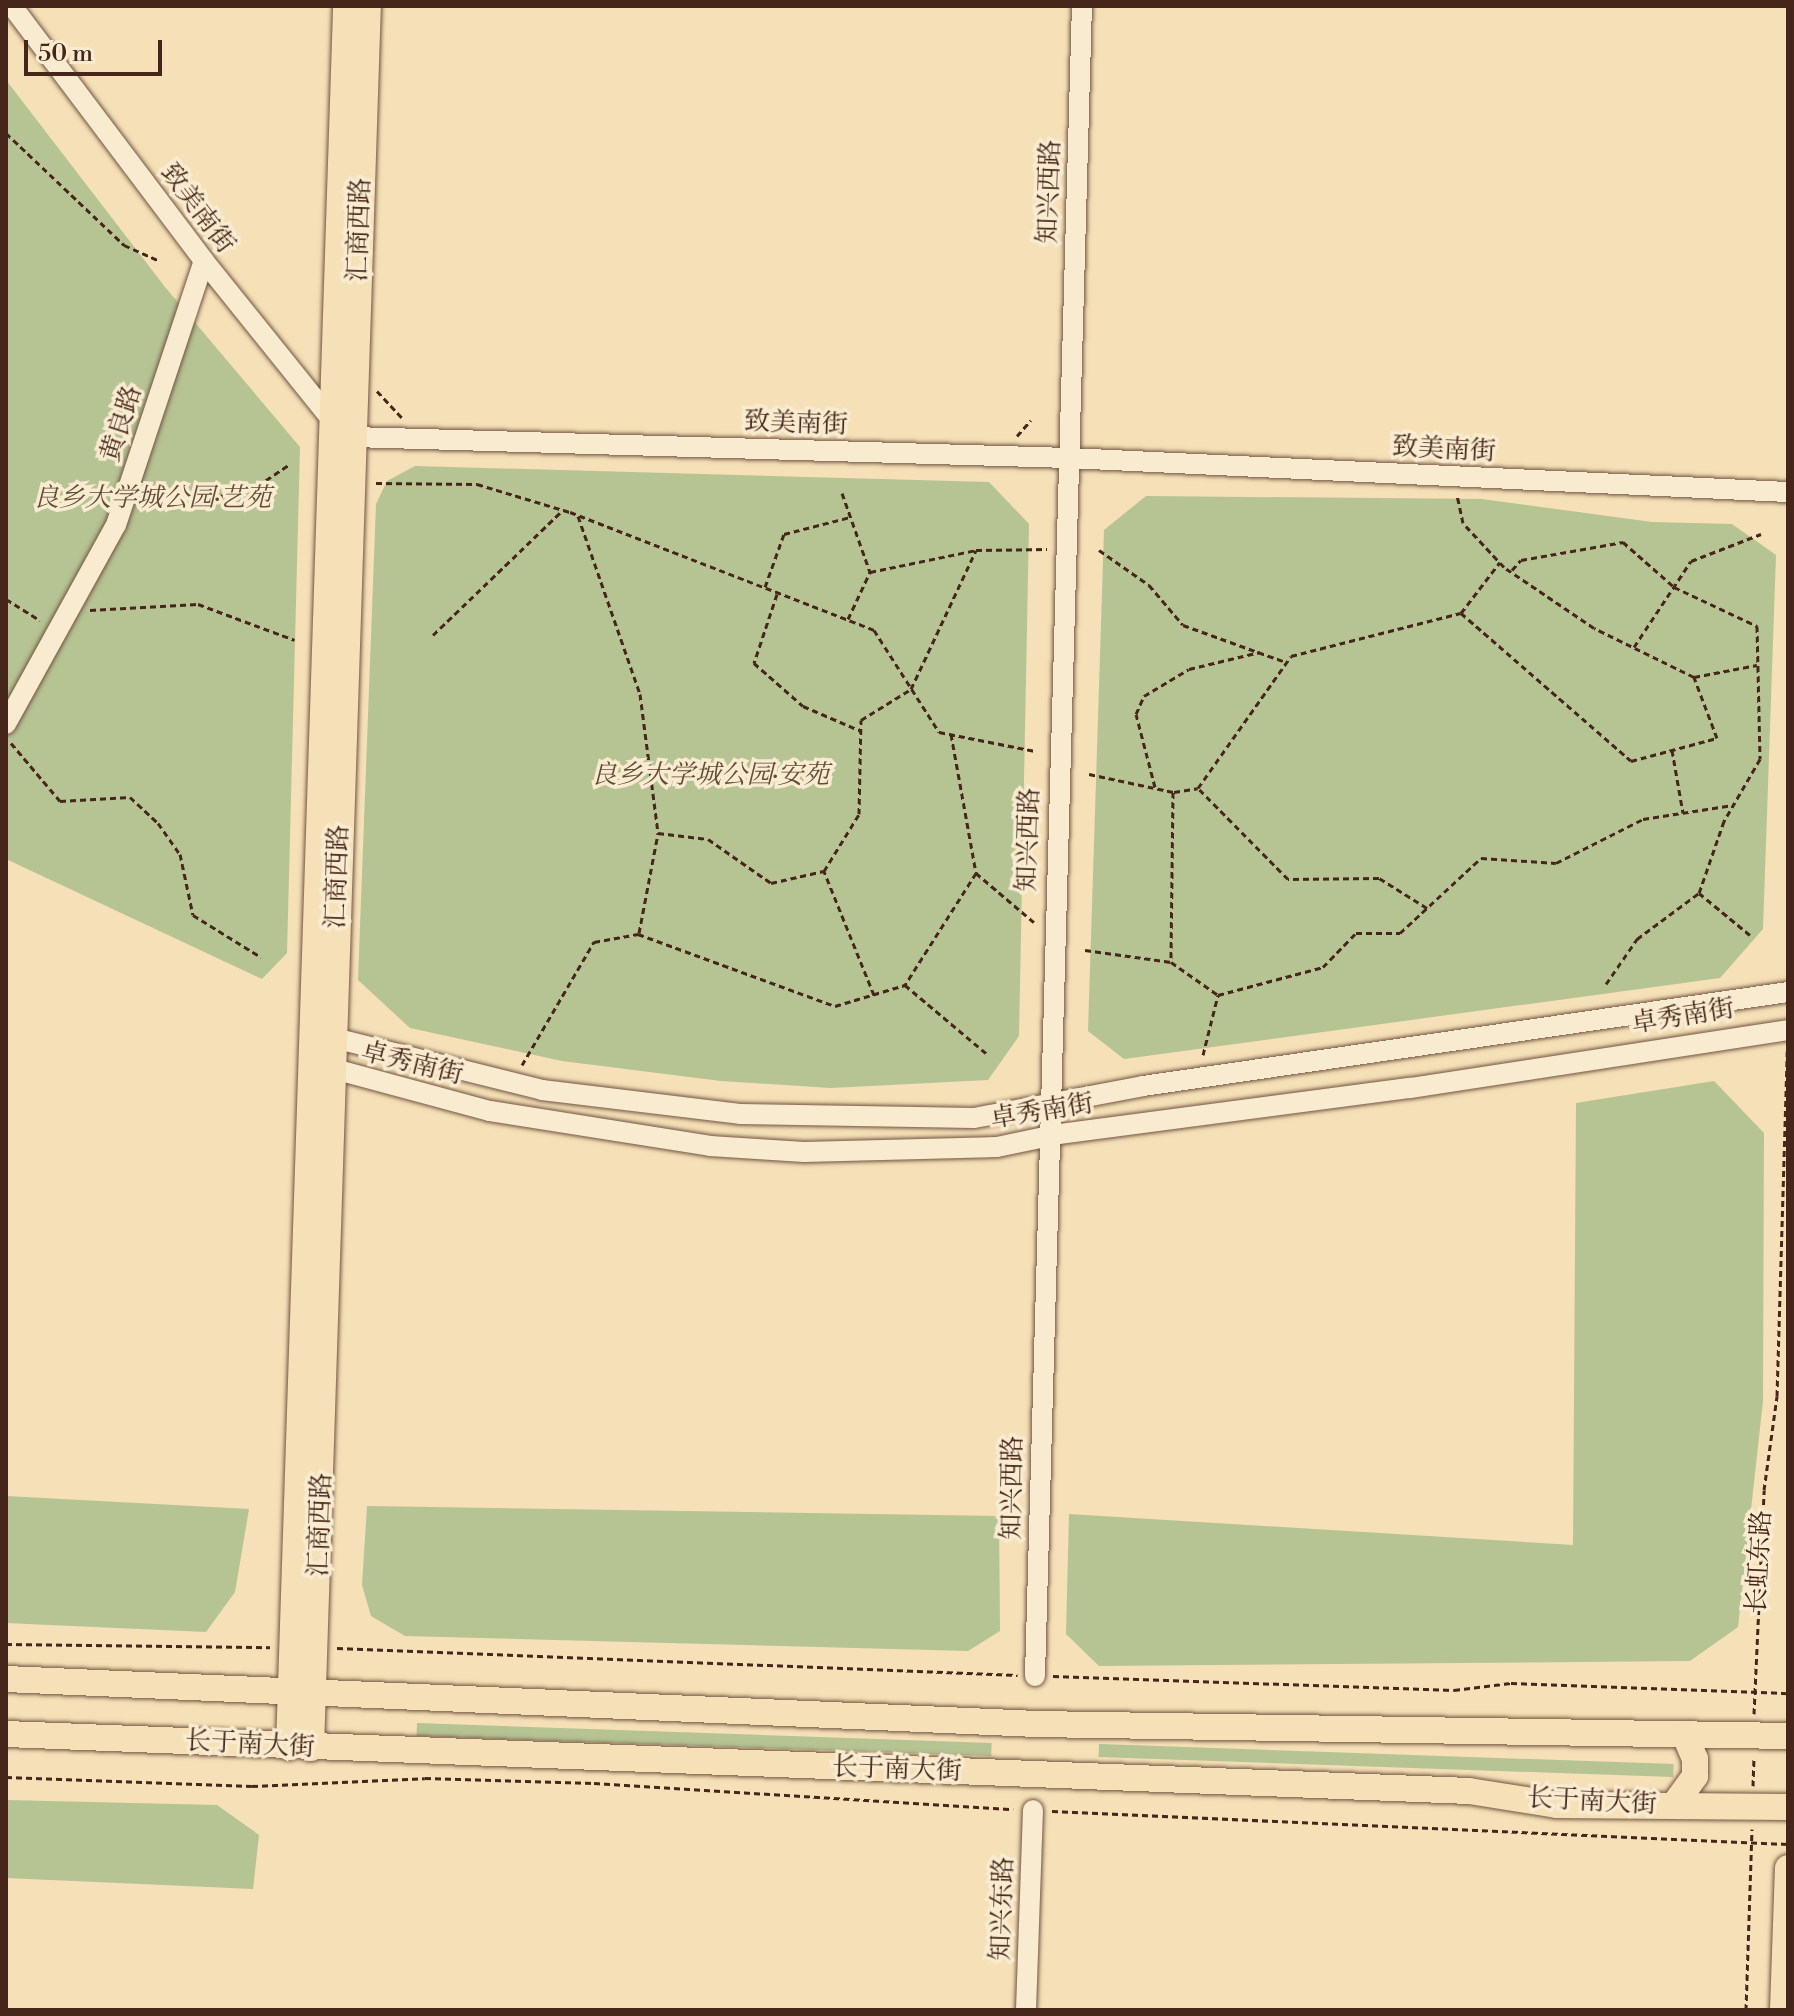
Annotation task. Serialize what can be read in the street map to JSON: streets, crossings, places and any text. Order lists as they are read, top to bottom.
{
  "streets": {
    "main road": ["汇商西路", "长于南大街"],
    "street": [
      "知兴西路",
      "致美南街",
      "黄良路",
      "卓秀南街",
      "知兴东路"
    ],
    "path": ["长虹东路"]
  },
  "crossings": [
    ["知兴西路", "致美南街"],
    ["知兴西路", "卓秀南街"],
    ["致美南街", "汇商西路"],
    ["致美南街", "黄良路"],
    ["汇商西路", "卓秀南街"],
    ["汇商西路", "长于南大街"],
    ["卓秀南街", "长虹东路"],
    ["长虹东路", "长于南大街"],
    ["长于南大街", "知兴东路"]
  ],
  "parks": ["良乡大学城公园·艺苑", "良乡大学城公园·安苑"],
  "scale_bar": "50 m"
}
